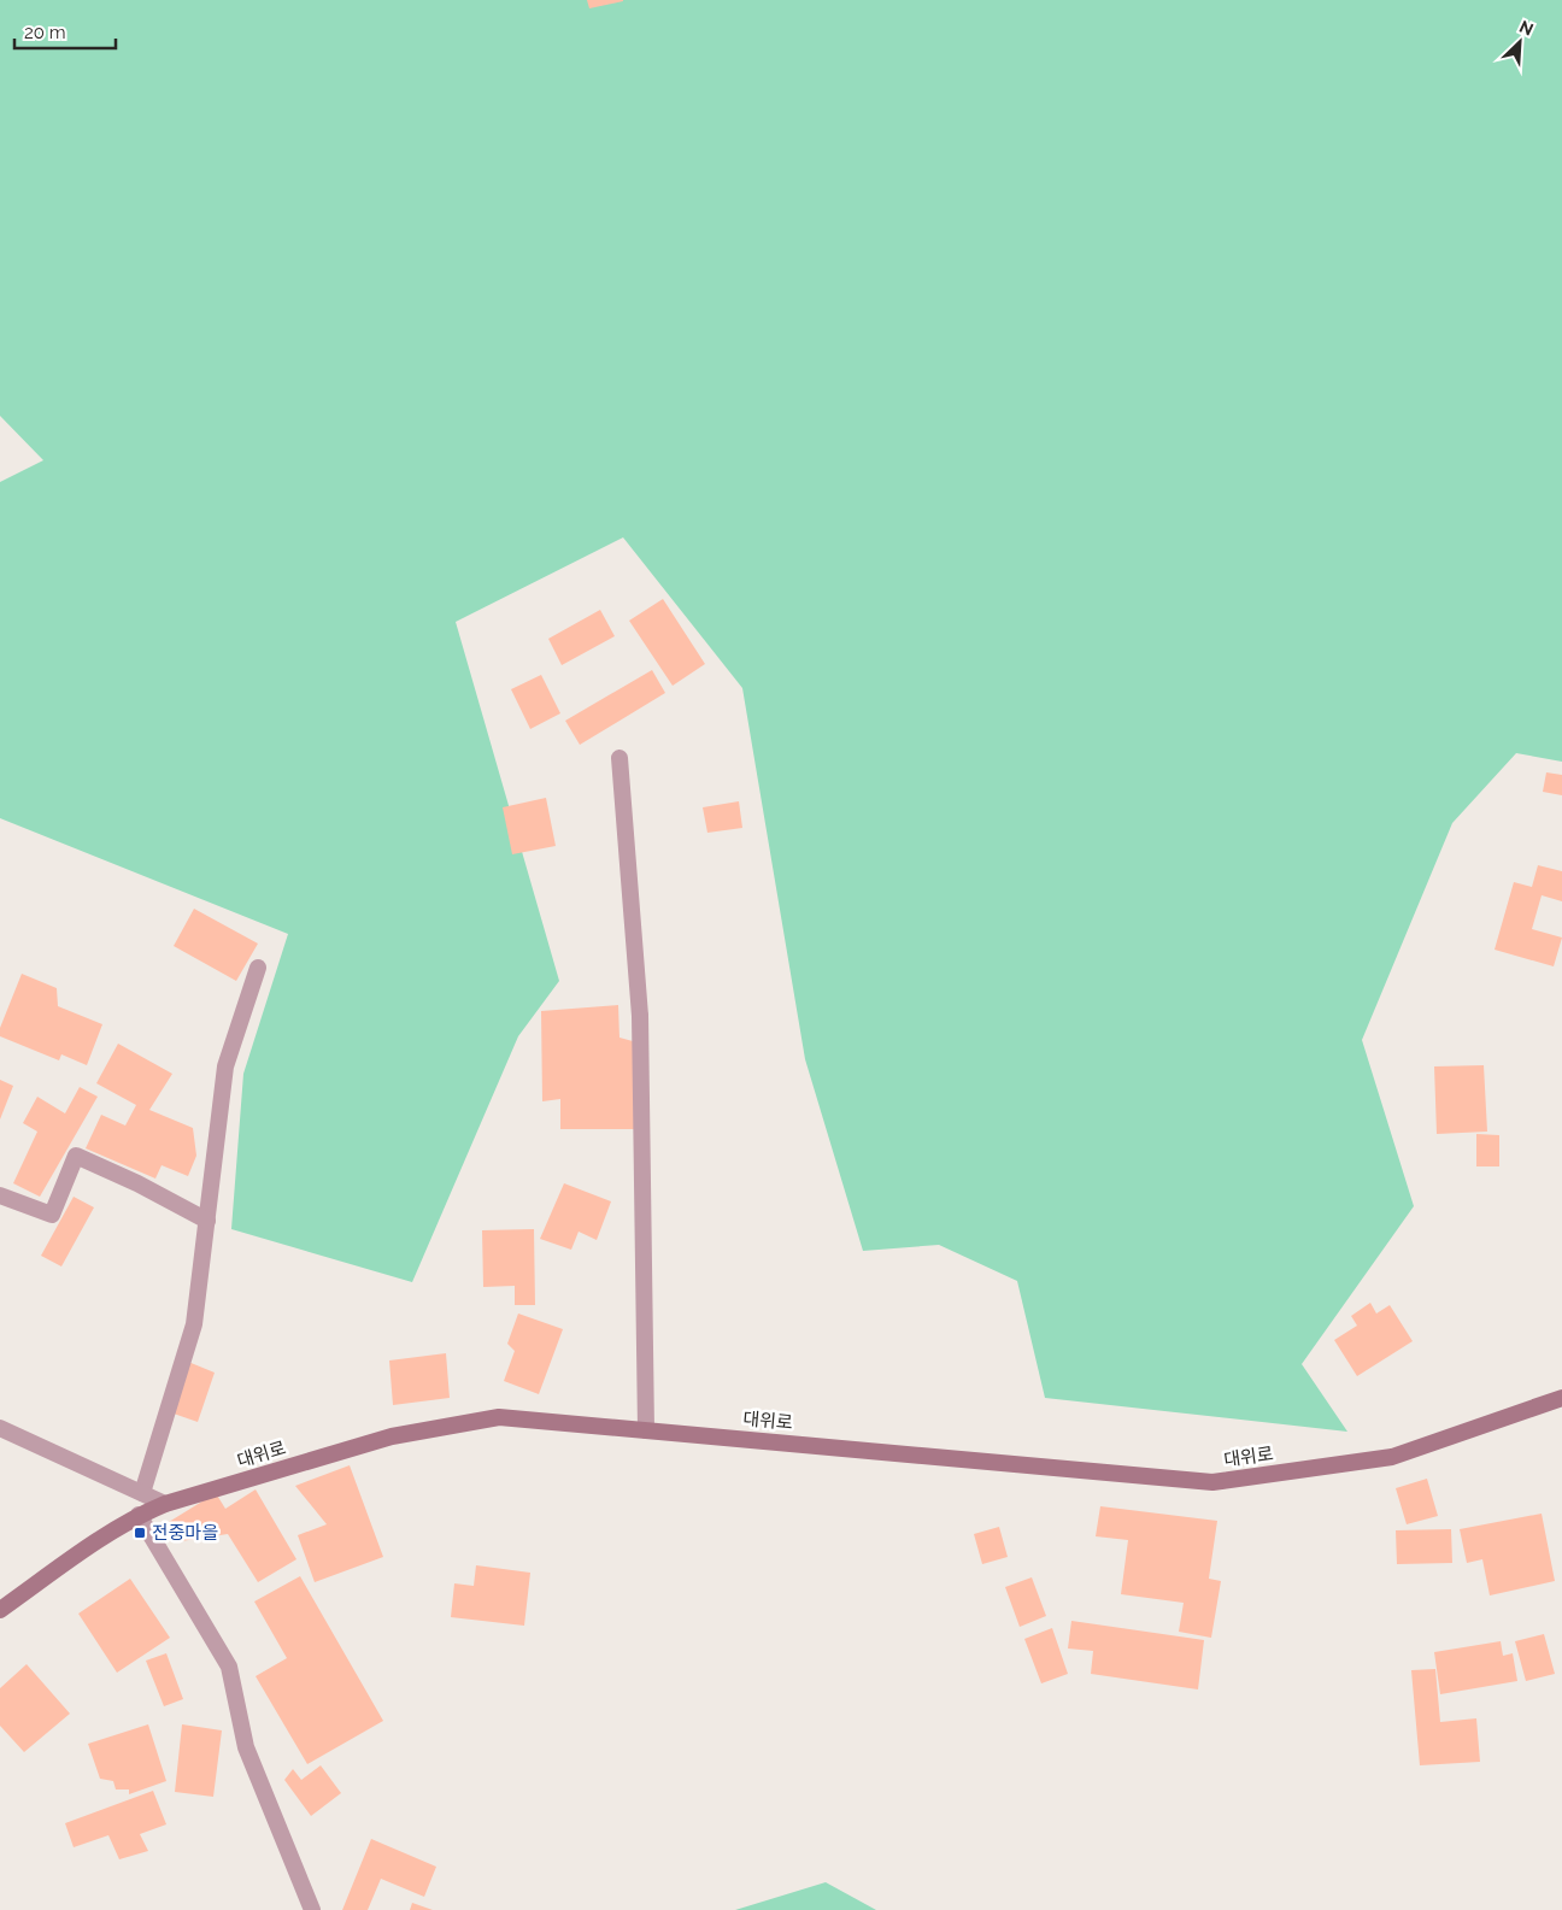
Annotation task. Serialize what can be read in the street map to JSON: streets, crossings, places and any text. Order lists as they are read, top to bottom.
{
  "streets": {
    "main road": ["대위로"]
  },
  "places": {
    "transit": ["전중마을"]
  },
  "scale_bar": "20 m",
  "north": "top right"
}
